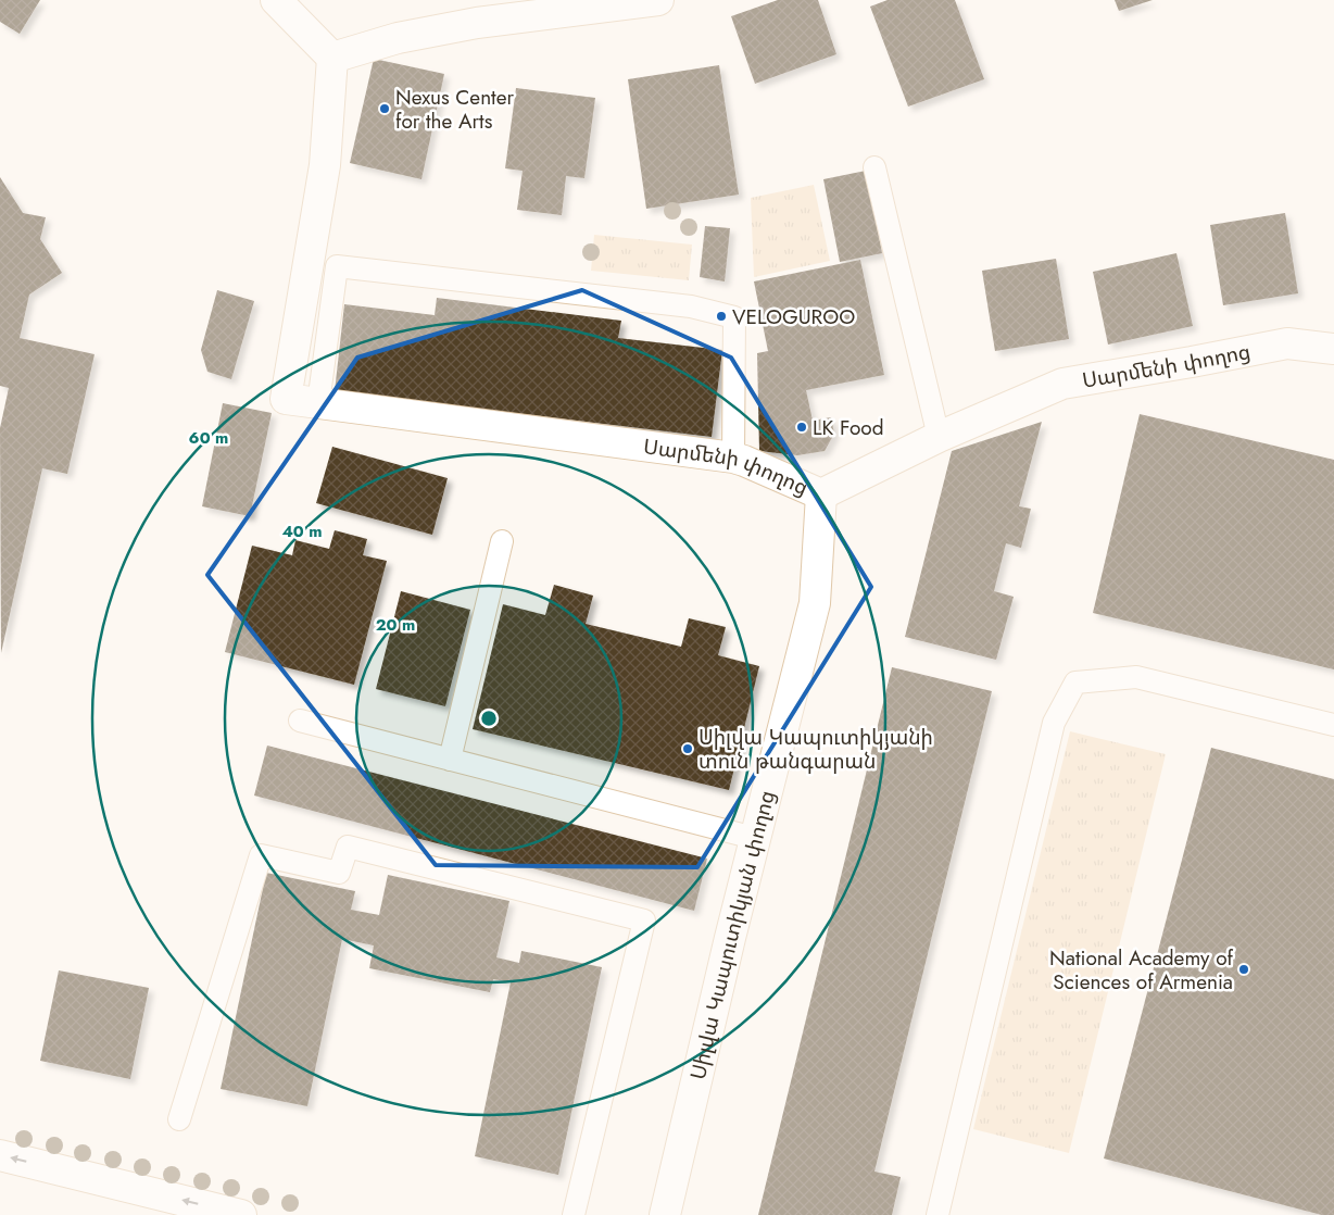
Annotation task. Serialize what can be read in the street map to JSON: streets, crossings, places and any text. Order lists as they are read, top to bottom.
{
  "streets": {
    "street": ["Սարմենի փողոց", "Սիլվա Կապուտիկյան փողոց"]
  },
  "crossings": [
    ["Սարմենի փողոց", "Սիլվա Կապուտիկյան փողոց"]
  ],
  "places": [
    "Nexus Center for the Arts",
    "VELOGUROO",
    "LK Food",
    "Սիլվա Կապուտիկյանի տուն թանգարան",
    "National Academy of Sciences of Armenia"
  ],
  "rings": ["60 m", "40 m", "20 m"]
}
